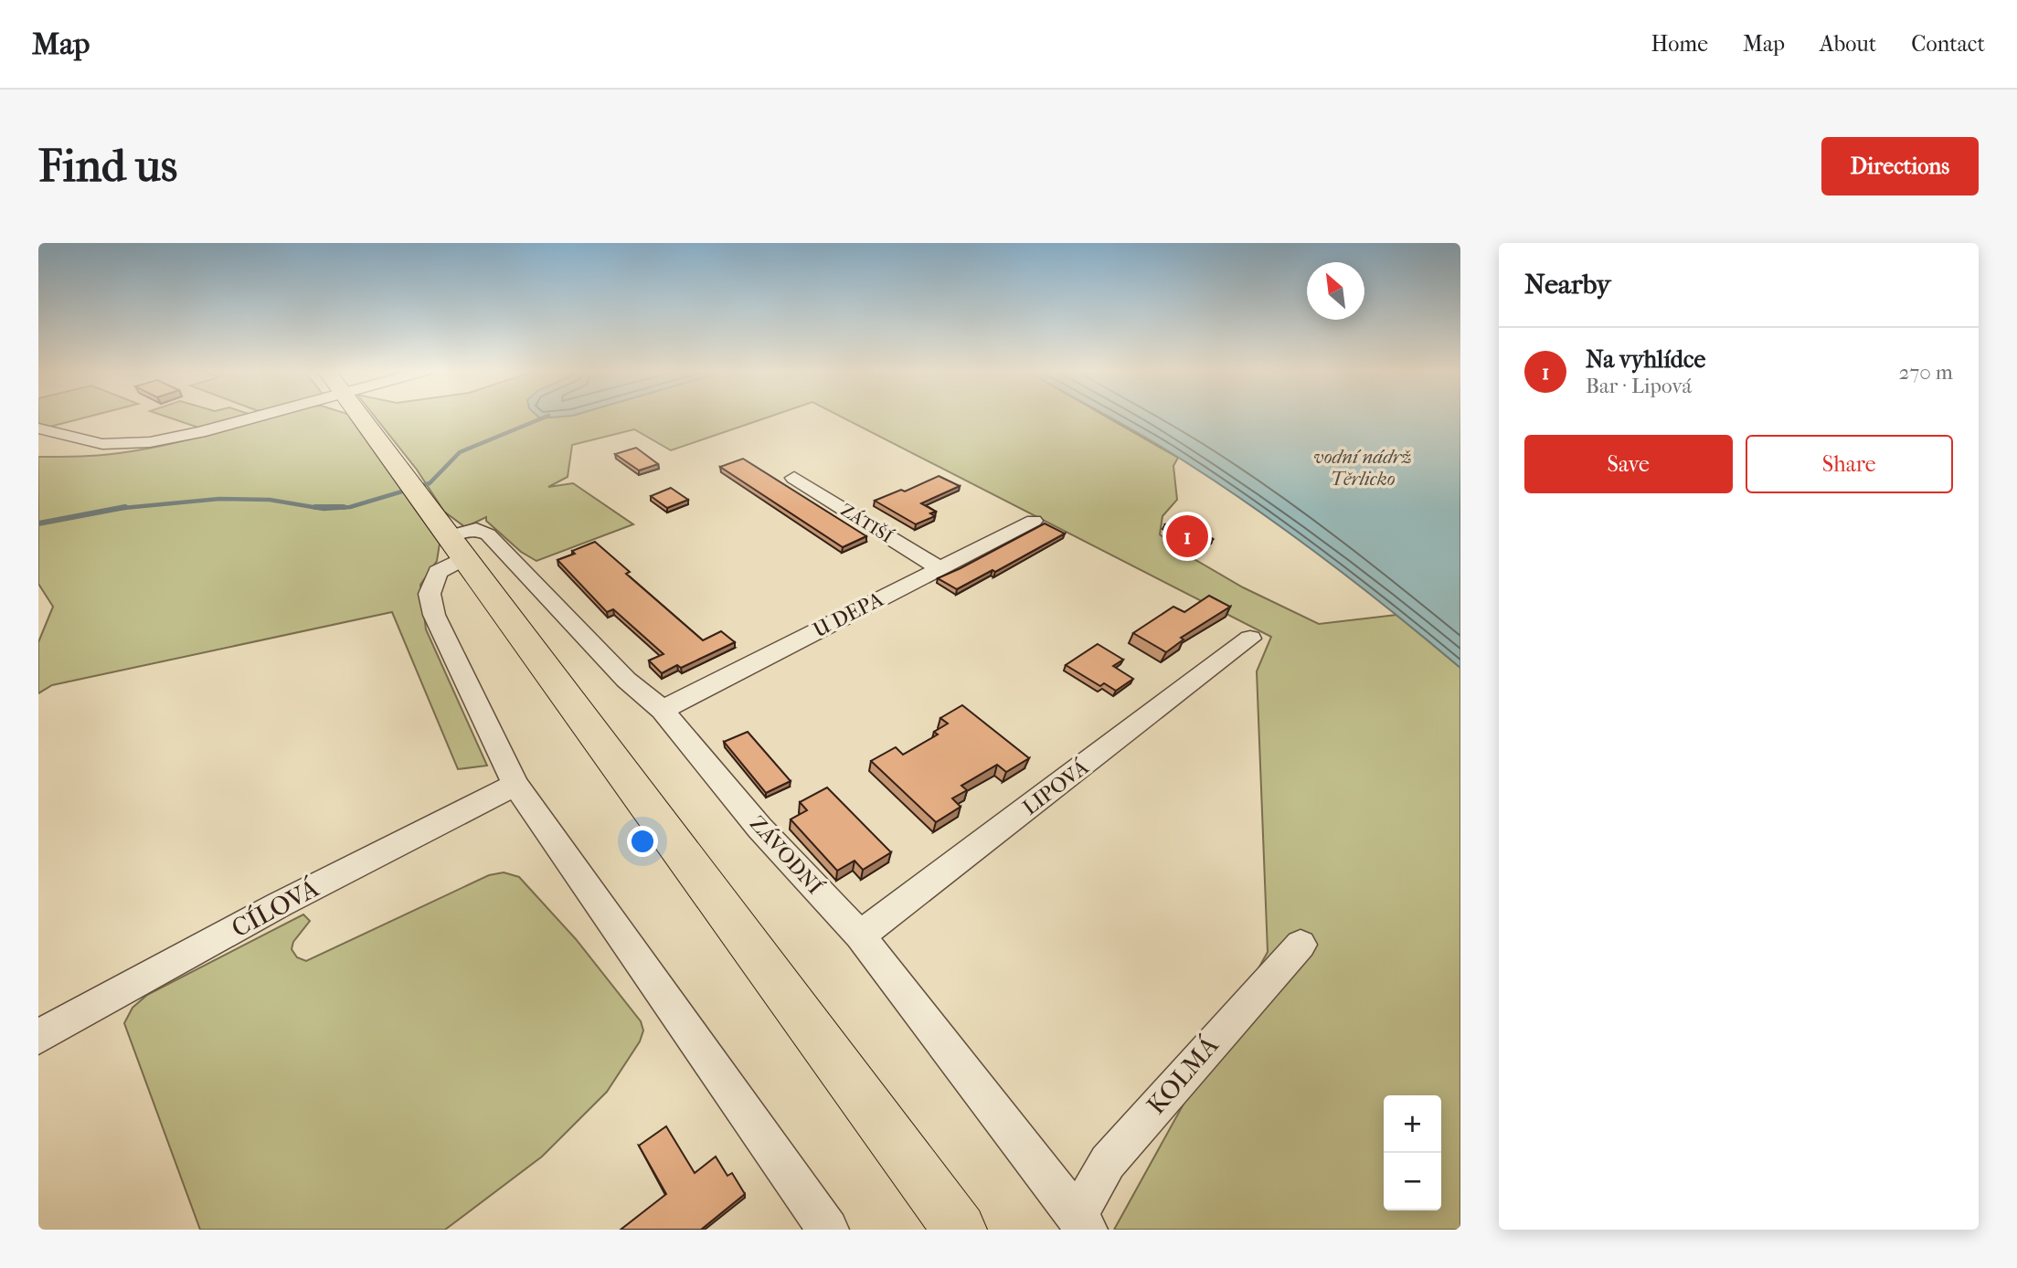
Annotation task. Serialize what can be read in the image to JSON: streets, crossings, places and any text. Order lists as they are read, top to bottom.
{
  "streets": {
    "street": [
      "ZÁTIŠÍ",
      "U DEPA",
      "LIPOVÁ",
      "ZÁVODNÍ",
      "CÍLOVÁ",
      "KOLMÁ"
    ]
  },
  "crossings": [
    ["ZÁTIŠÍ", "U DEPA"],
    ["U DEPA", "ZÁVODNÍ"],
    ["LIPOVÁ", "ZÁVODNÍ"],
    ["ZÁVODNÍ", "CÍLOVÁ"],
    ["ZÁVODNÍ", "KOLMÁ"]
  ],
  "water": ["vodní nádrž Těrlicko"],
  "north": "top left",
  "page": {
    "header": "Map",
    "nav": [
      "Home",
      "Map",
      "About",
      "Contact"
    ],
    "buttons": [
      "Directions",
      ["Save", "Share"]
    ],
    "title": "Find us",
    "heading": "Nearby",
    "list": [
      {
        "mark": "1",
        "name": "Na vyhlídce",
        "note": "Bar · Lipová",
        "value": "270 m"
      }
    ],
    "pins": "1",
    "map_buttons": ["+", "−"]
  }
}
